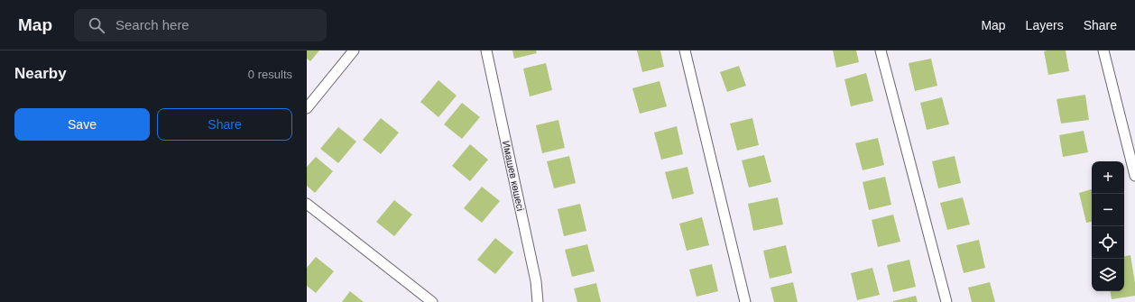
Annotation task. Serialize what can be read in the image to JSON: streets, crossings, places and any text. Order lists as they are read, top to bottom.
{
  "streets": {
    "street": ["Имашев көшесі"]
  },
  "page": {
    "header": "Map",
    "search": "Search here",
    "nav": ["Map", "Layers", "Share"],
    "heading": ["Nearby", "0 results"],
    "buttons": ["Save", "Share"],
    "map_buttons": ["+", "−"]
  }
}
